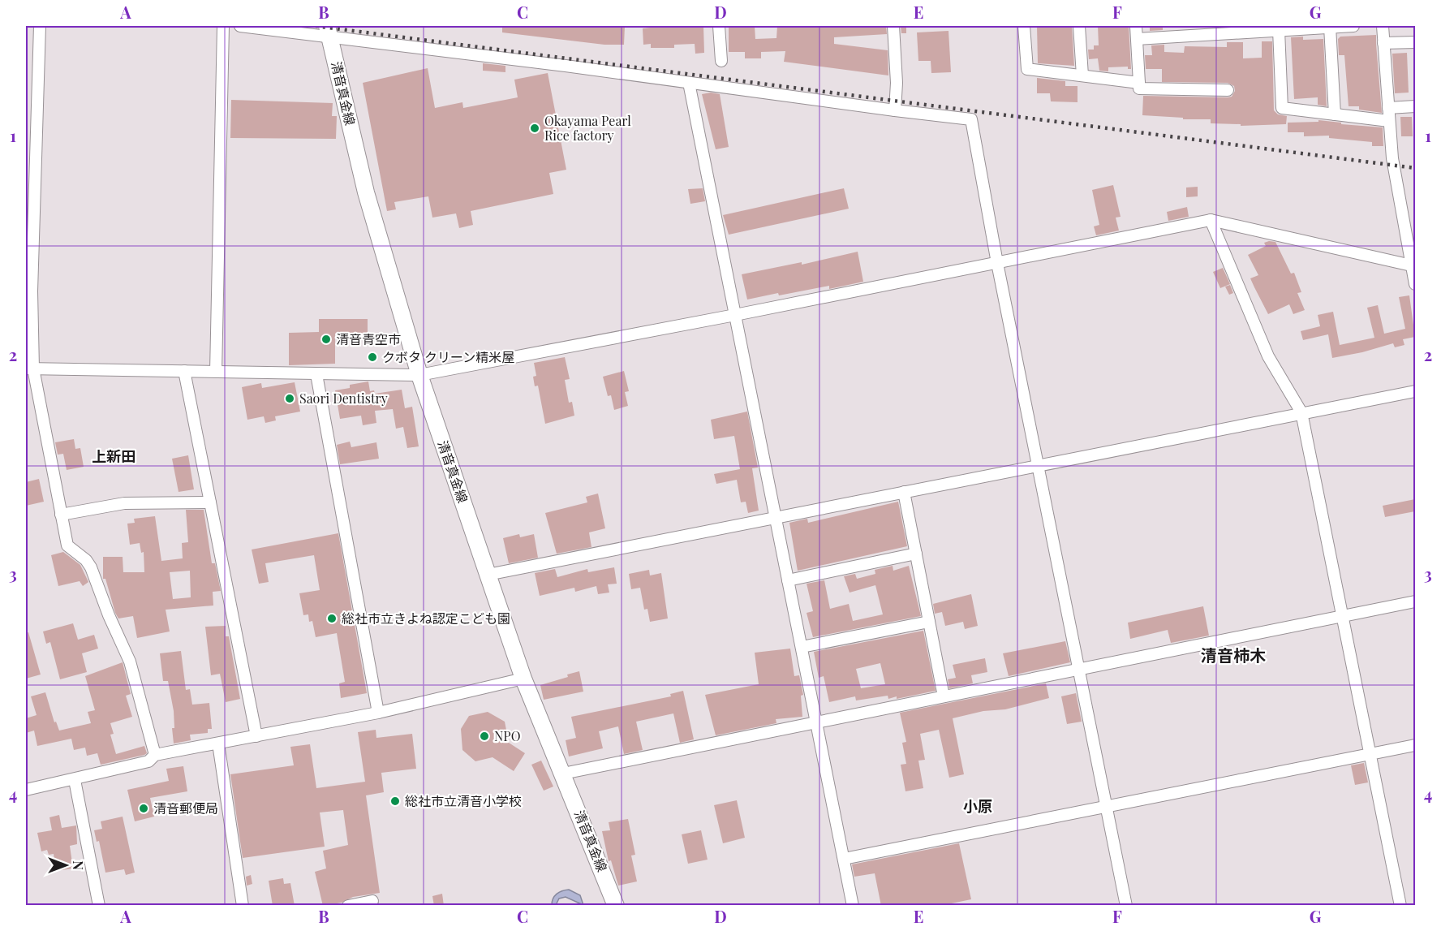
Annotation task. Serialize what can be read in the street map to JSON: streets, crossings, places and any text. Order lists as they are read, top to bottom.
{
  "streets": {
    "main road": ["清音真金線"]
  },
  "districts": ["上新田", "清音柿木", "小原"],
  "places": [
    "Okayama Pearl Rice factory",
    "清音青空市",
    "クボタ クリーン精米屋",
    "Saori Dentistry",
    "総社市立きよね認定こども園",
    "NPO",
    "総社市立清音小学校",
    "清音郵便局"
  ],
  "north": "right",
  "grid": {
    "columns": [
      "A",
      "B",
      "C",
      "D",
      "E",
      "F",
      "G"
    ],
    "rows": [
      "1",
      "2",
      "3",
      "4"
    ]
  }
}
